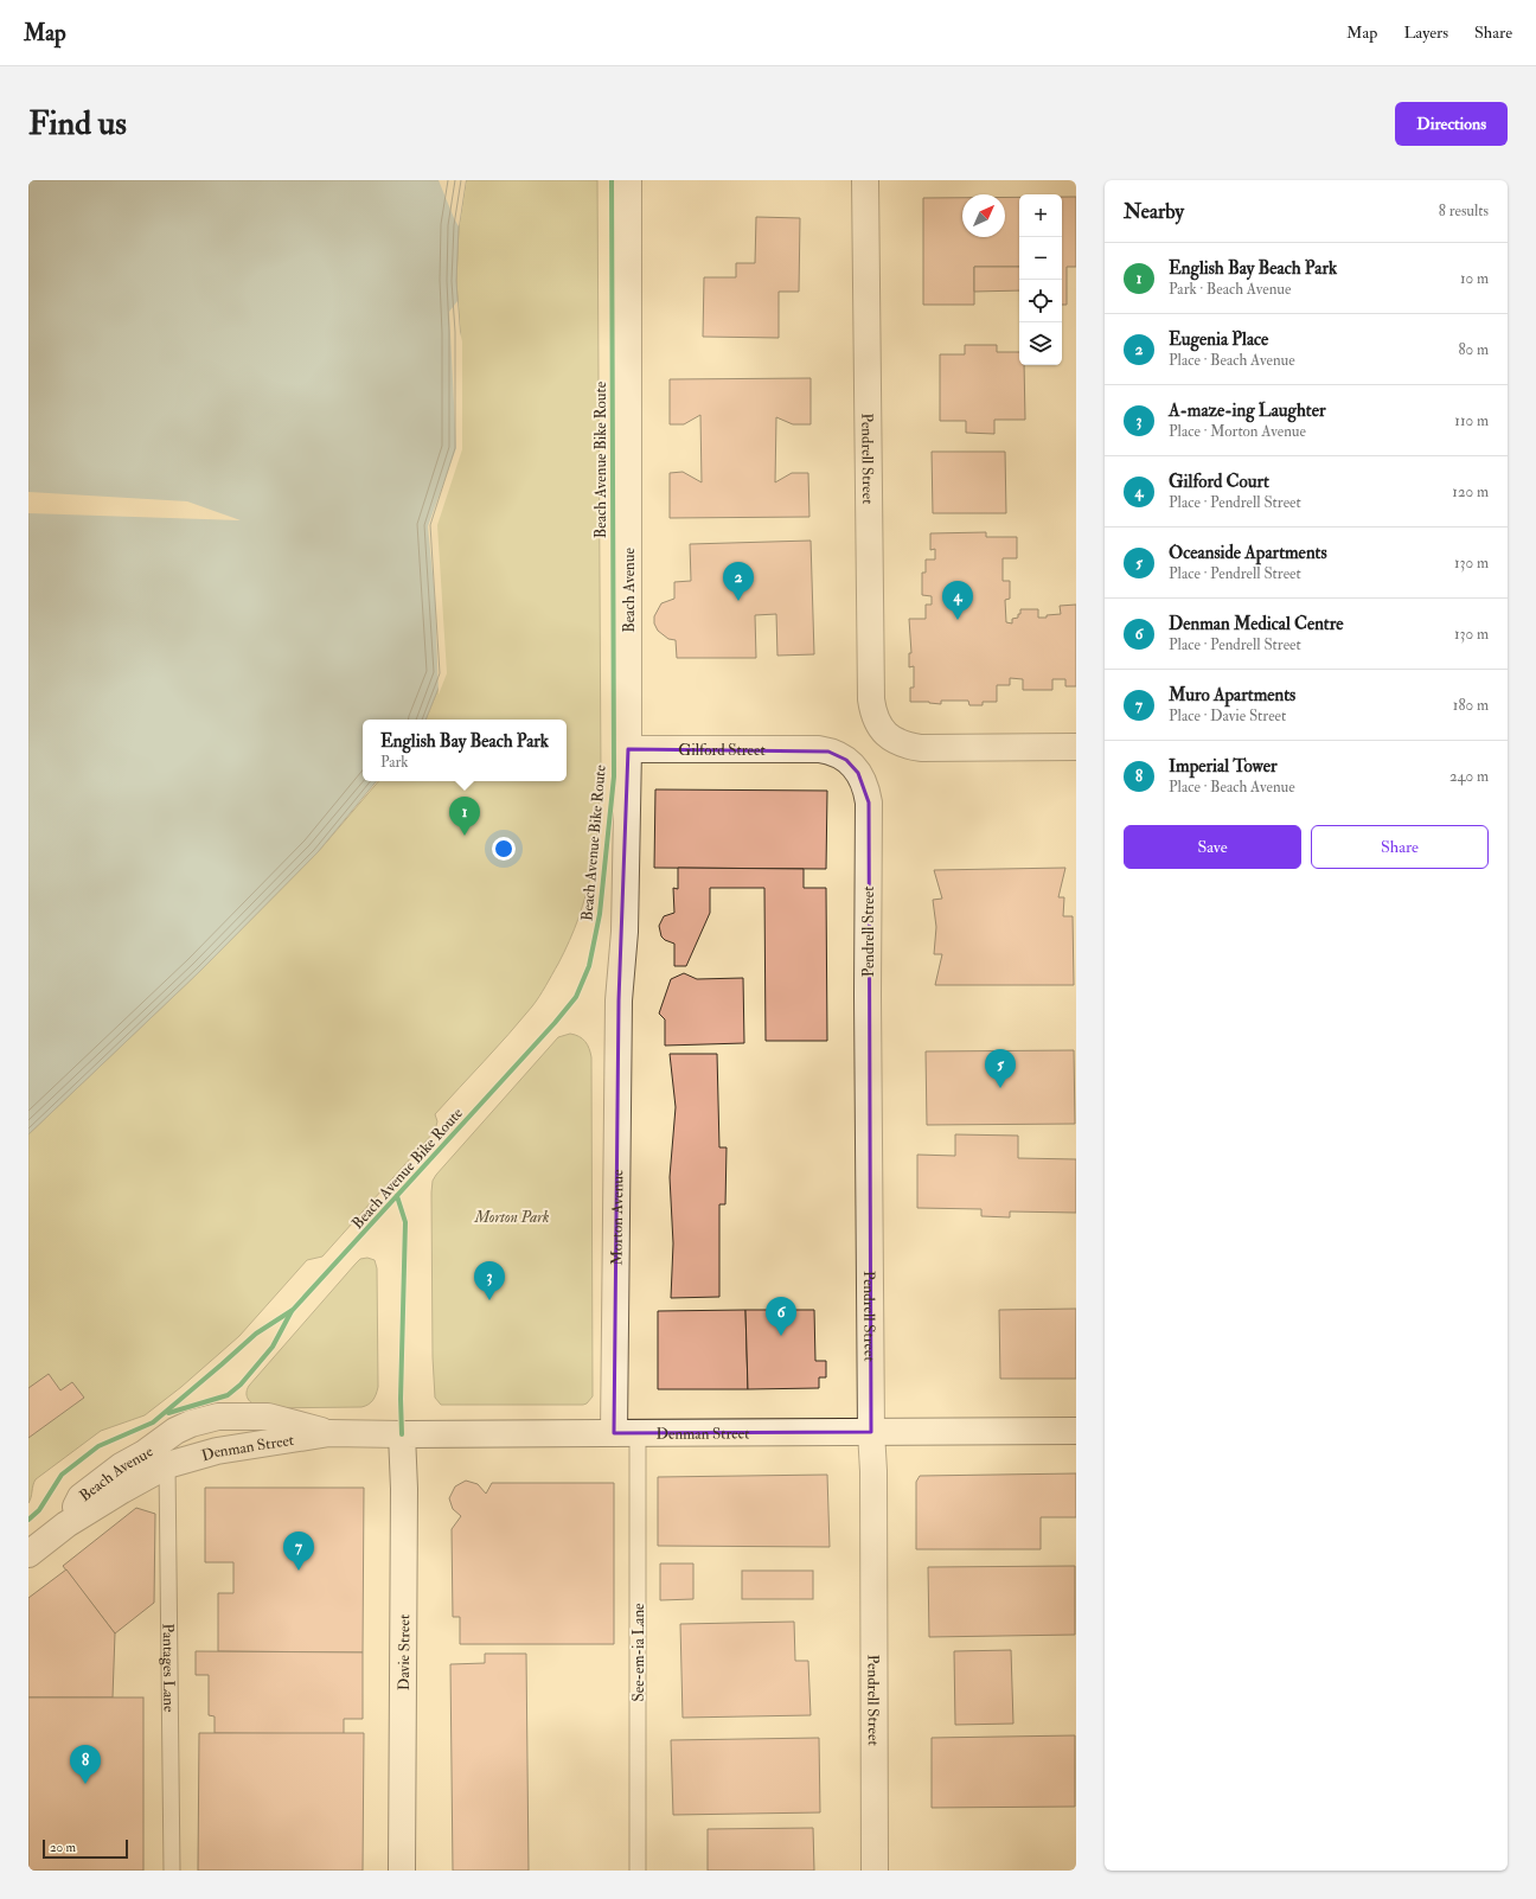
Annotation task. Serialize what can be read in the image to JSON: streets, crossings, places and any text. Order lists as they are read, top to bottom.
{
  "streets": {
    "street": [
      "Pendrell Street",
      "Beach Avenue",
      "Gilford Street",
      "Morton Avenue",
      "Denman Street",
      "Davie Street"
    ],
    "lane": ["See-em-ia Lane", "Pantages Lane"],
    "cycle path": ["Beach Avenue Bike Route"]
  },
  "crossings": [
    ["Pendrell Street", "Gilford Street"],
    ["Pendrell Street", "Denman Street"],
    ["Beach Avenue", "Gilford Street"],
    ["Beach Avenue", "Morton Avenue"],
    ["Beach Avenue", "Denman Street"],
    ["Beach Avenue", "Pantages Lane"],
    ["Morton Avenue", "Denman Street"],
    ["Morton Avenue", "See-em-ia Lane"],
    ["Denman Street", "Davie Street"],
    ["Denman Street", "See-em-ia Lane"],
    ["Denman Street", "Pantages Lane"]
  ],
  "parks": ["Morton Park"],
  "scale_bar": "20 m",
  "north": "top right",
  "page": {
    "header": "Map",
    "nav": ["Map", "Layers", "Share"],
    "buttons": [
      "Directions",
      ["Save", "Share"]
    ],
    "title": "Find us",
    "heading": ["Nearby", "8 results"],
    "map_buttons": ["+", "−"],
    "list": [
      {
        "mark": "1",
        "name": "English Bay Beach Park",
        "note": "Park · Beach Avenue",
        "value": "10 m"
      },
      {
        "mark": "2",
        "name": "Eugenia Place",
        "note": "Place · Beach Avenue",
        "value": "80 m"
      },
      {
        "mark": "3",
        "name": "A-maze-ing Laughter",
        "note": "Place · Morton Avenue",
        "value": "110 m"
      },
      {
        "mark": "4",
        "name": "Gilford Court",
        "note": "Place · Pendrell Street",
        "value": "120 m"
      },
      {
        "mark": "5",
        "name": "Oceanside Apartments",
        "note": "Place · Pendrell Street",
        "value": "130 m"
      },
      {
        "mark": "6",
        "name": "Denman Medical Centre",
        "note": "Place · Pendrell Street",
        "value": "130 m"
      },
      {
        "mark": "7",
        "name": "Muro Apartments",
        "note": "Place · Davie Street",
        "value": "180 m"
      },
      {
        "mark": "8",
        "name": "Imperial Tower",
        "note": "Place · Beach Avenue",
        "value": "240 m"
      }
    ],
    "pins": [
      "2",
      "4",
      "1",
      "5",
      "3",
      "6",
      "7",
      "8"
    ],
    "popup": ["English Bay Beach Park", "Park"],
    "scale": "20 m"
  }
}
